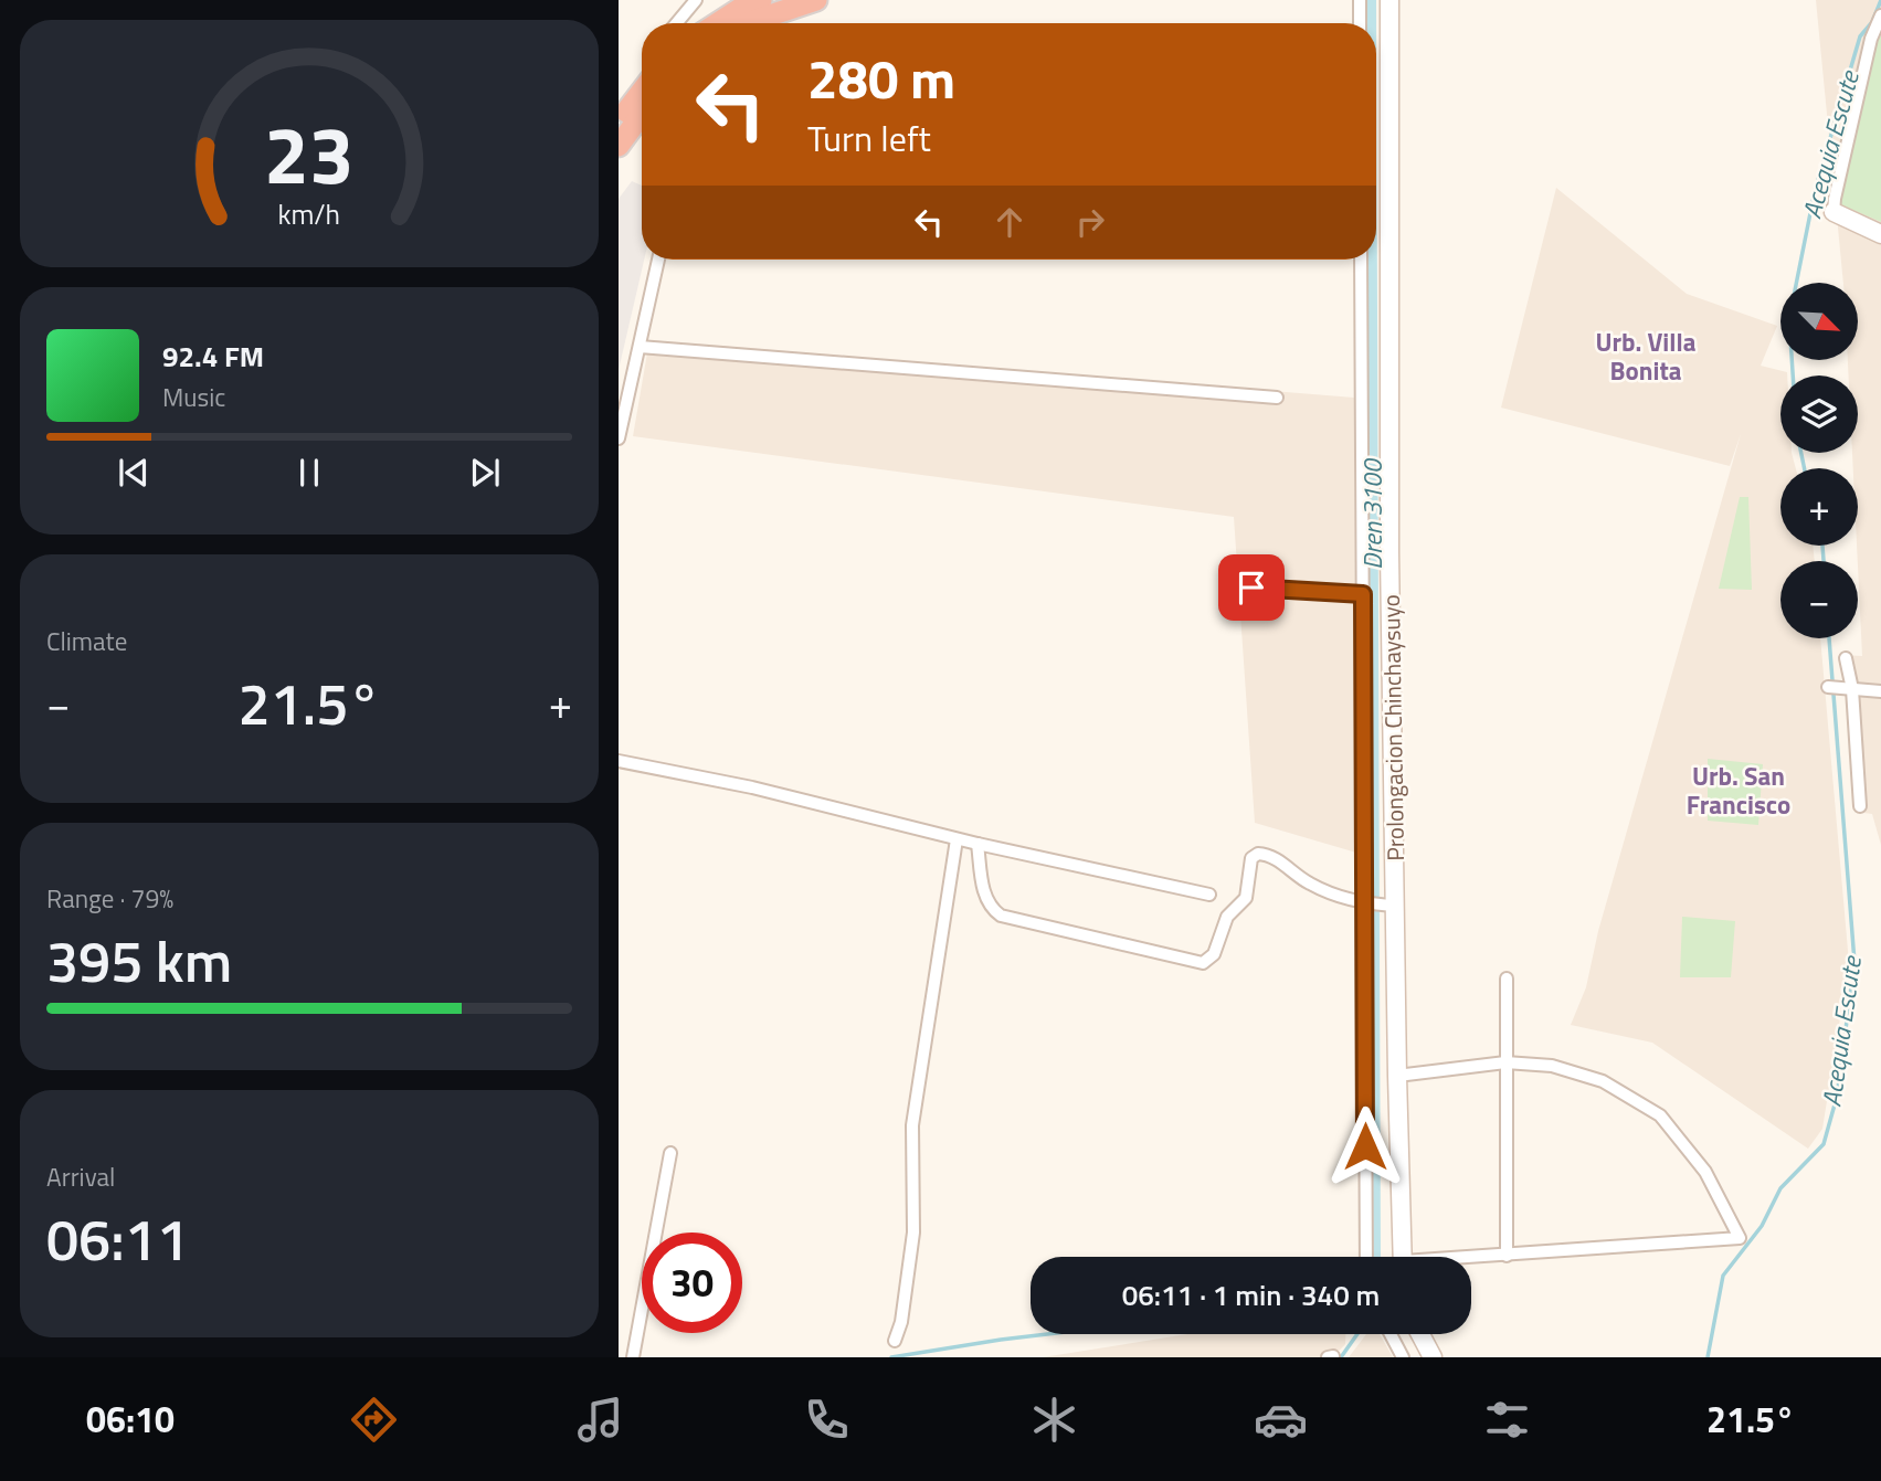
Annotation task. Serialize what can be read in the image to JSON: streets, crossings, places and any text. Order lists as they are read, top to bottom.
{
  "streets": {
    "street": ["Prolongacion Chinchaysuyo"]
  },
  "districts": ["Urb. Villa Bonita", "Urb. San Francisco"],
  "water": ["Acequia Escute", "Dren 3100"],
  "north": "bottom right",
  "page": {
    "turn": ["280 m", "Turn left"],
    "map_buttons": ["+", "−"],
    "song": ["92.4 FM", "Music"],
    "tile": [
      "Climate",
      ["Range · 79%", "395 km"],
      ["Arrival", "06:11"]
    ],
    "heat": ["−", "21.5°", "+"],
    "limit": "30",
    "trip": "06:11 · 1 min · 340 m",
    "tabs": ["06:10", "21.5°"],
    "gauge": ["23", "km/h"]
  }
}
